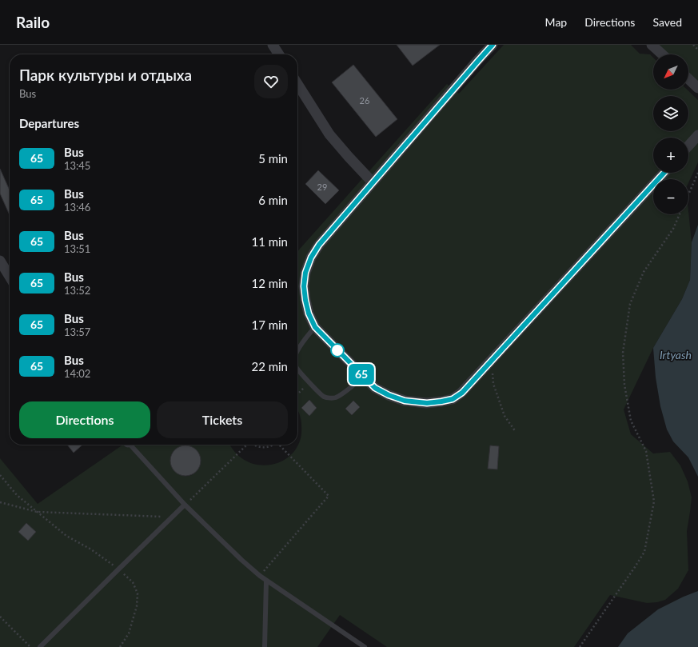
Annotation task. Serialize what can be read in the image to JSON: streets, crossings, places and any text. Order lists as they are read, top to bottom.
{
  "water": ["Irtyash"],
  "lines": ["bus line 65"],
  "house_numbers": ["26", "29"],
  "north": "bottom left",
  "page": {
    "header": "Railo",
    "nav": ["Map", "Directions", "Saved"],
    "on_map": "65",
    "map_buttons": ["+", "−"],
    "heading": [
      ["Парк культуры и отдыха", "Bus"],
      "Departures"
    ],
    "list": [
      {
        "mark": "65",
        "name": "Bus",
        "note": "13:45",
        "value": "5 min"
      },
      {
        "mark": "65",
        "name": "Bus",
        "note": "13:46",
        "value": "6 min"
      },
      {
        "mark": "65",
        "name": "Bus",
        "note": "13:51",
        "value": "11 min"
      },
      {
        "mark": "65",
        "name": "Bus",
        "note": "13:52",
        "value": "12 min"
      },
      {
        "mark": "65",
        "name": "Bus",
        "note": "13:57",
        "value": "17 min"
      },
      {
        "mark": "65",
        "name": "Bus",
        "note": "14:02",
        "value": "22 min"
      }
    ],
    "buttons": ["Directions", "Tickets"]
  }
}
